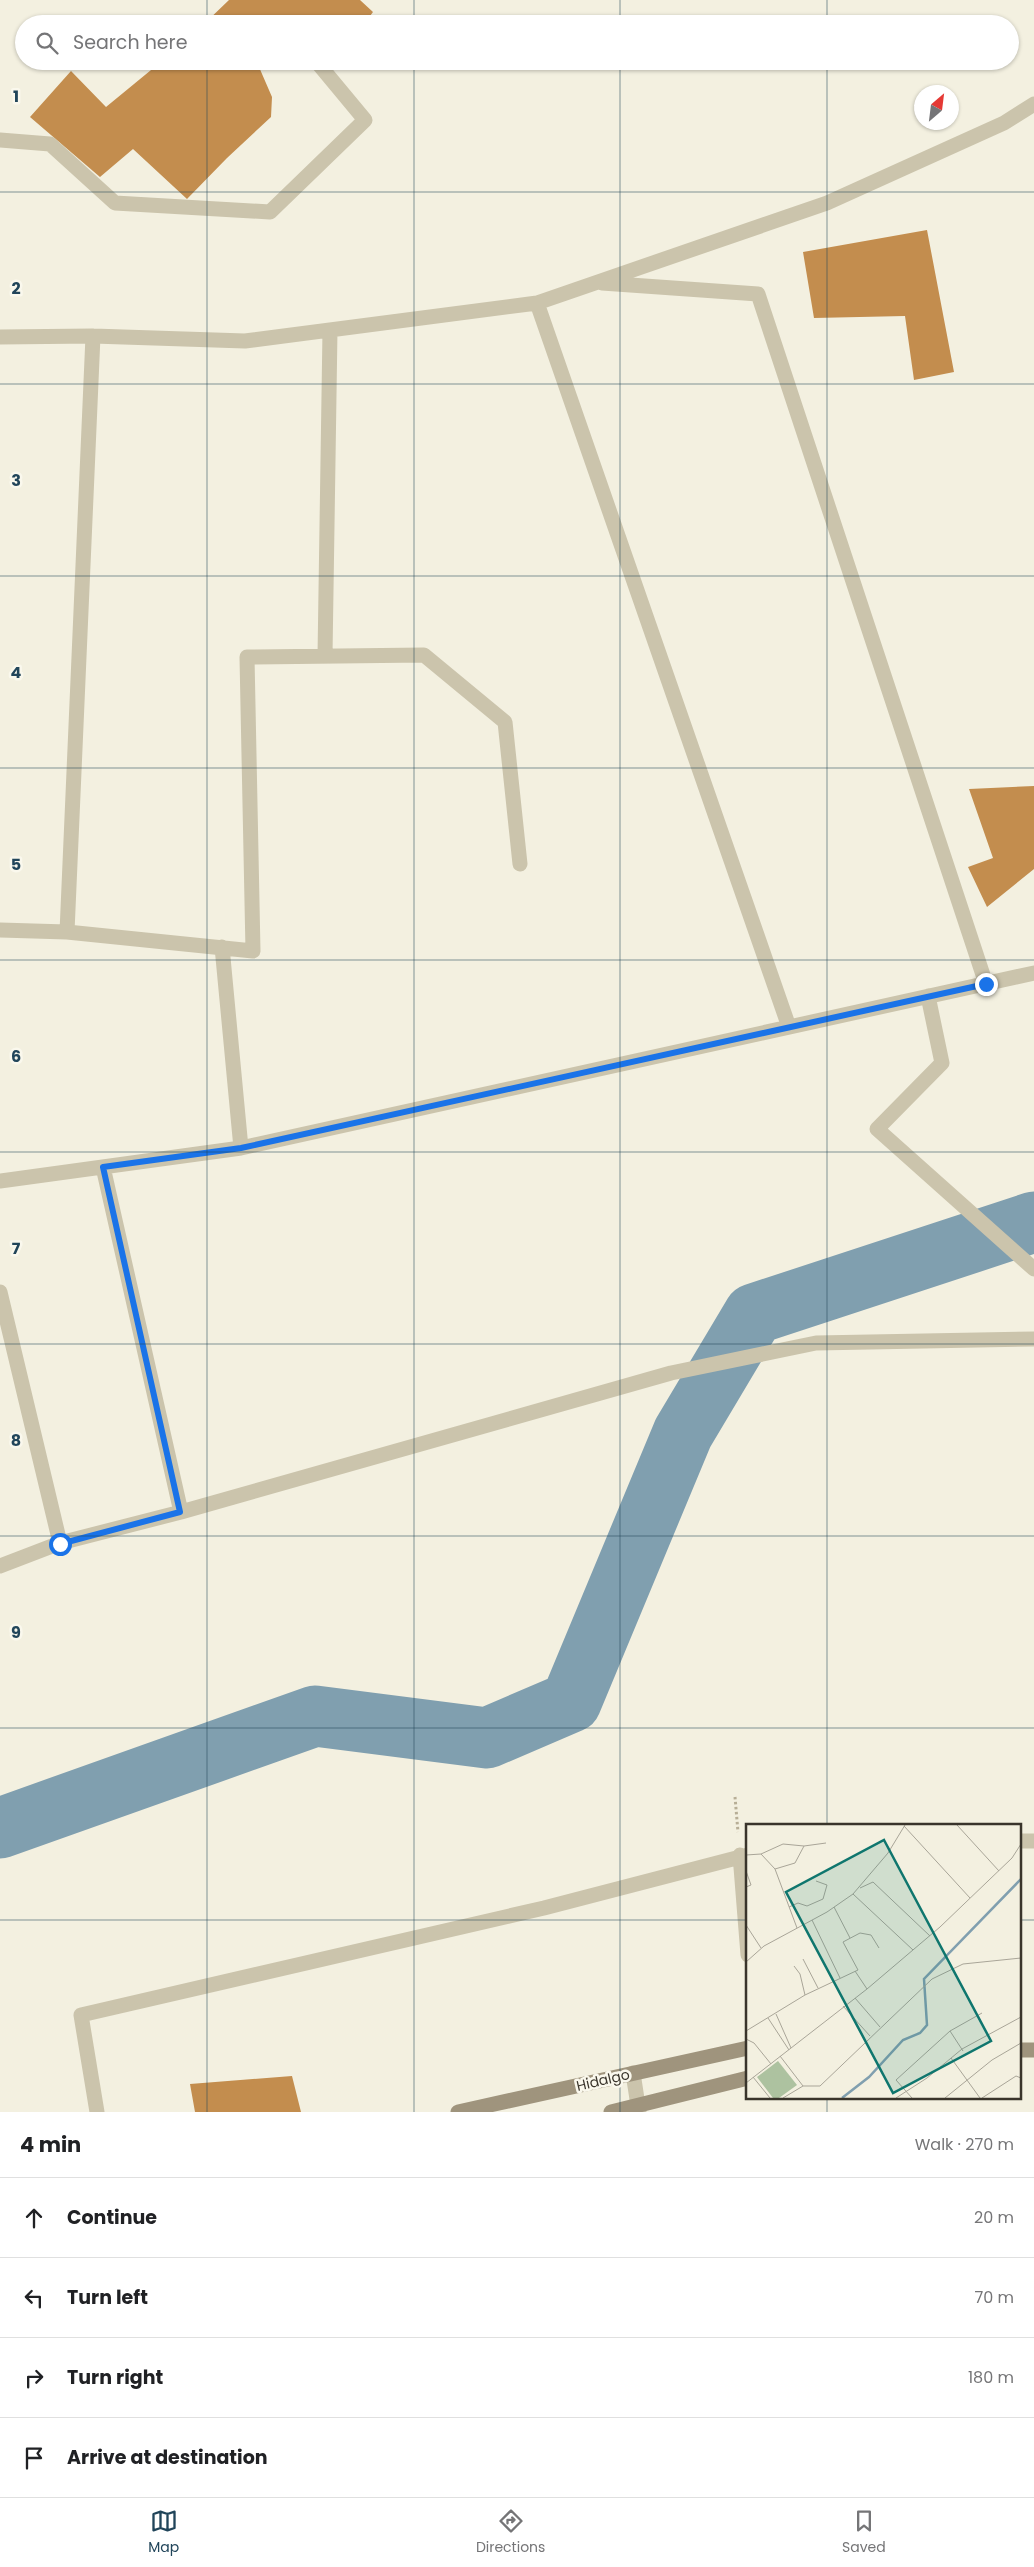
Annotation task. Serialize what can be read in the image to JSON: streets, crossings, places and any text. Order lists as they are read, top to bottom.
{
  "streets": {
    "main road": ["Hidalgo"]
  },
  "north": "top right",
  "page": {
    "search": "Search here",
    "heading": ["4 min", "Walk · 270 m"],
    "list": [
      ["Continue", "20 m"],
      ["Turn left", "70 m"],
      ["Turn right", "180 m"],
      "Arrive at destination"
    ],
    "nav": ["Map", "Directions", "Saved"]
  },
  "grid": {
    "rows": [
      "1",
      "2",
      "3",
      "4",
      "5",
      "6",
      "7",
      "8",
      "9"
    ]
  }
}
